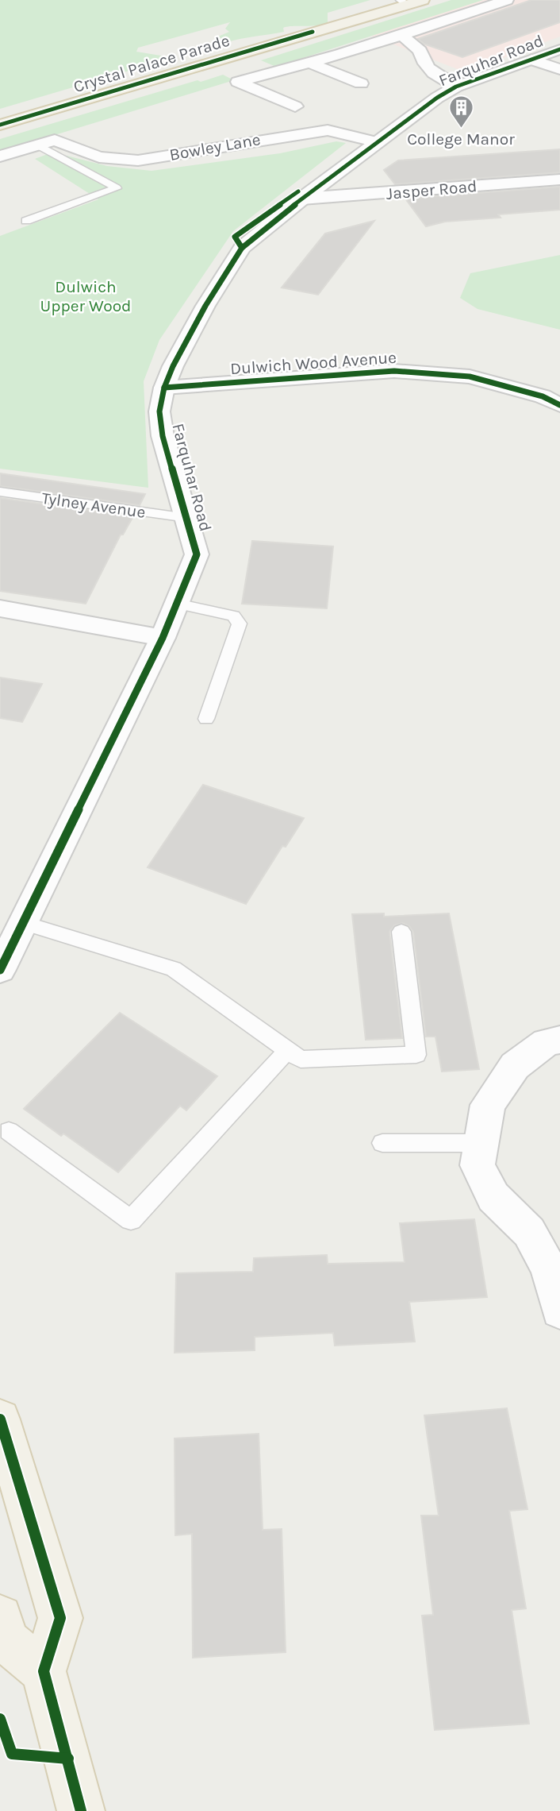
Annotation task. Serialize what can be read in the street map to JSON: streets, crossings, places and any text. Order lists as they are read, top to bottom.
{
  "streets": {
    "main road": ["Crystal Palace Parade"],
    "street": [
      "Farquhar Road",
      "Bowley Lane",
      "Jasper Road",
      "Dulwich Wood Avenue"
    ],
    "lane": ["Tylney Avenue"]
  },
  "crossings": [
    ["Farquhar Road", "Bowley Lane"],
    ["Farquhar Road", "Jasper Road"],
    ["Farquhar Road", "Dulwich Wood Avenue"],
    ["Farquhar Road", "Tylney Avenue"]
  ],
  "parks": ["Dulwich Upper Wood"],
  "places": {
    "building": ["College Manor"]
  }
}
